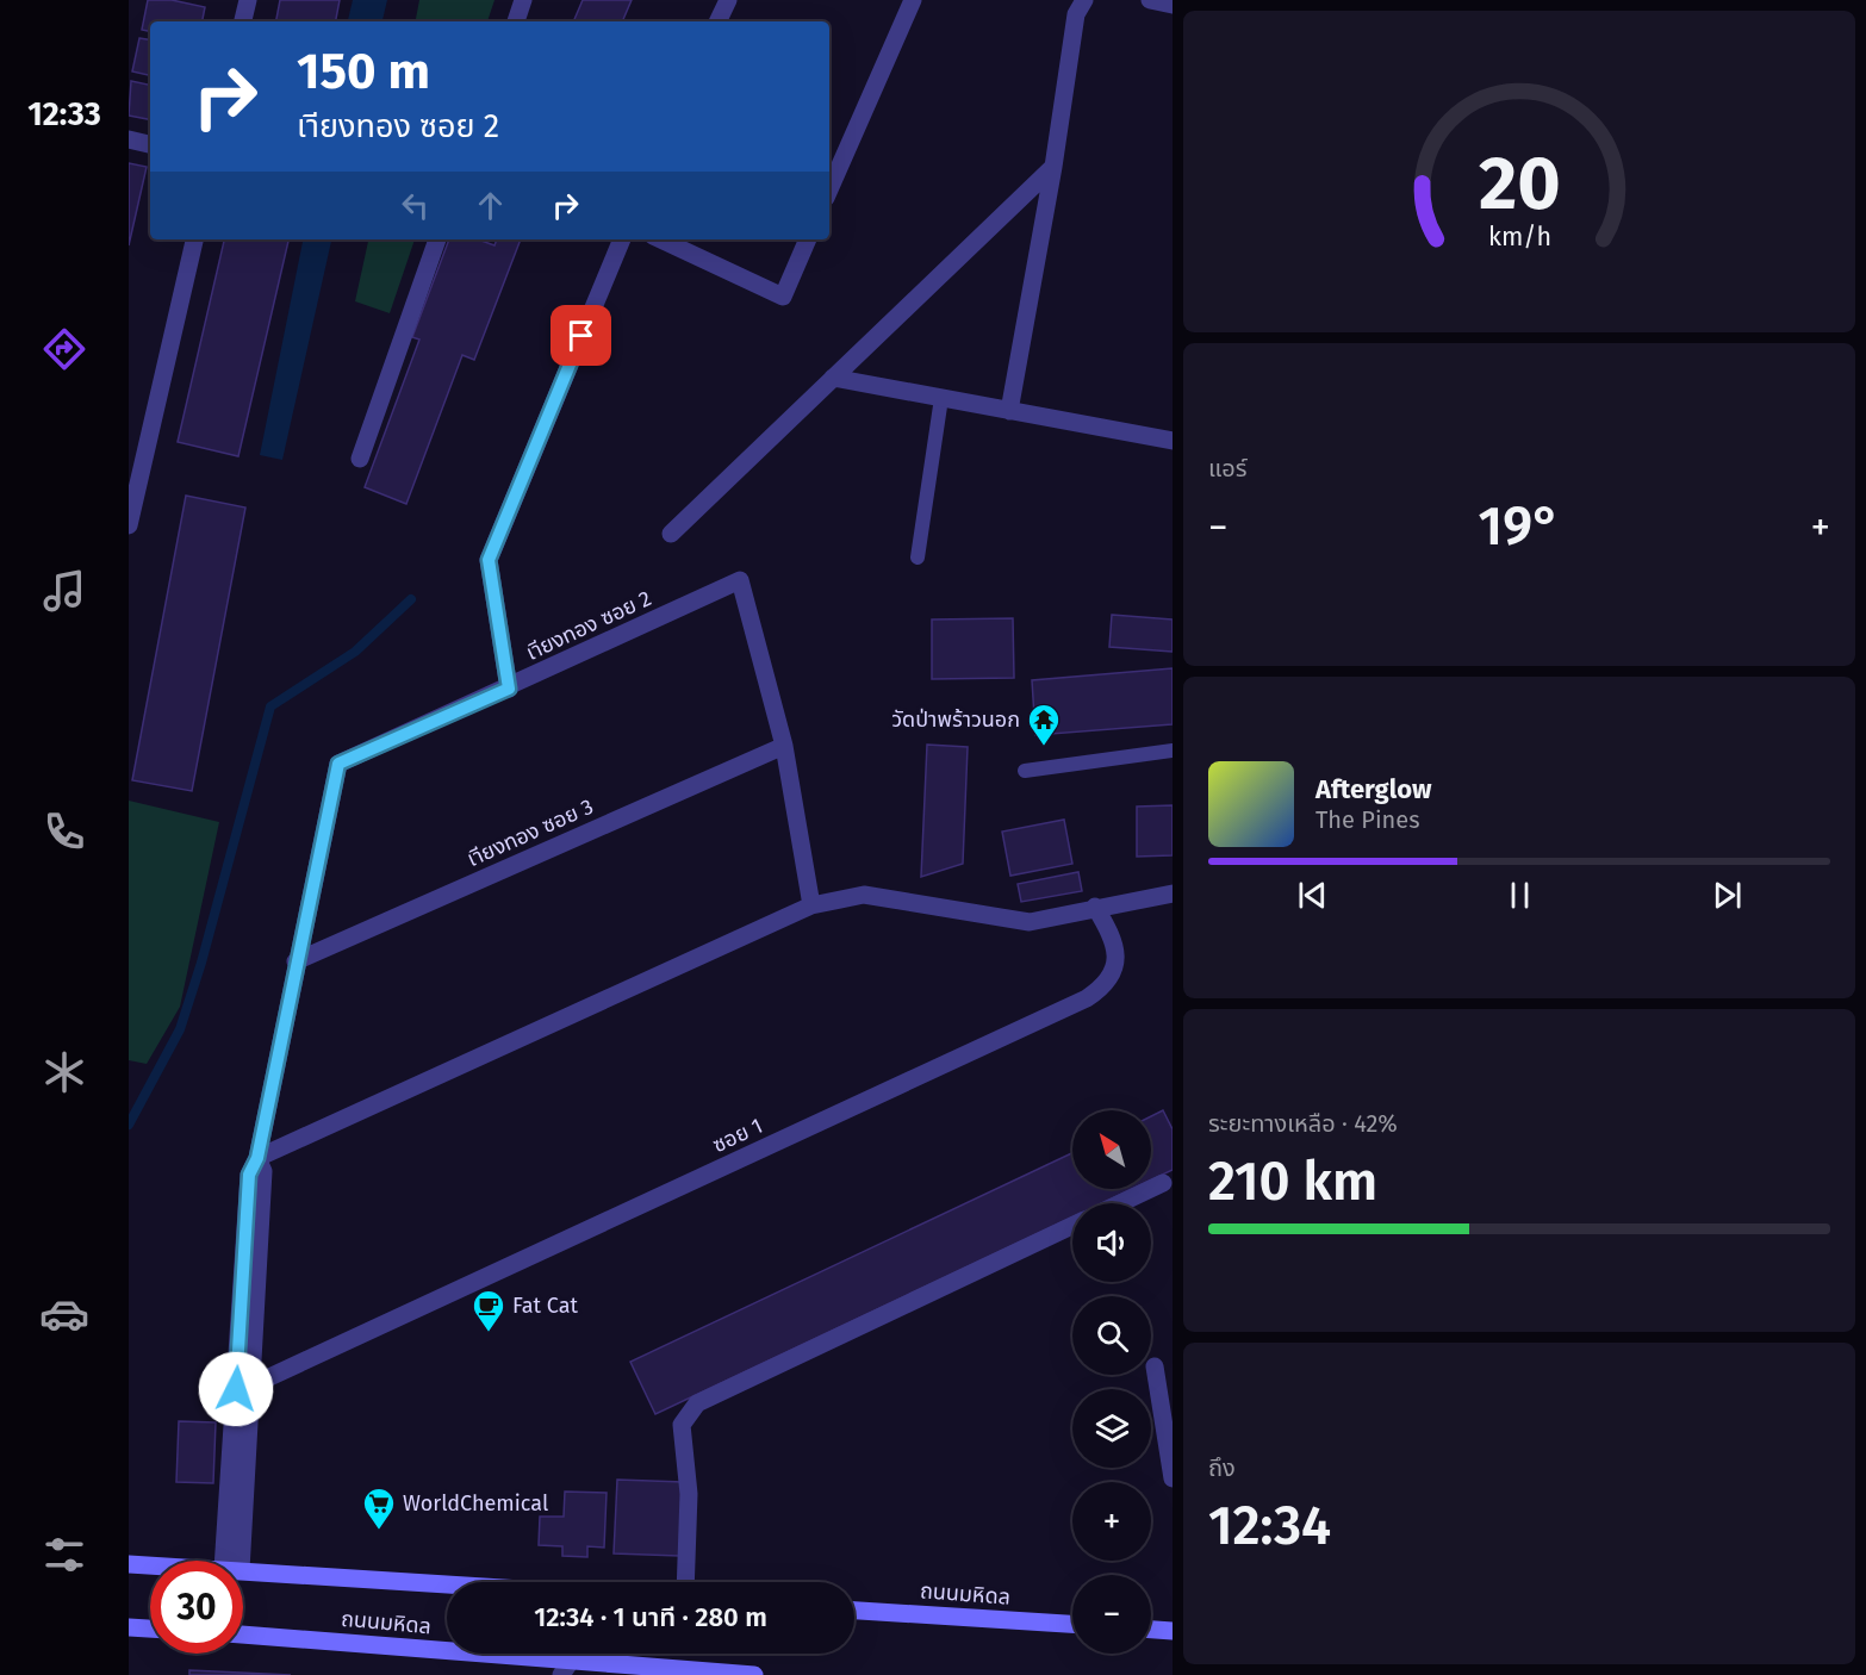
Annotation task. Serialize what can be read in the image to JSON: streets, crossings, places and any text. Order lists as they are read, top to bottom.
{
  "streets": {
    "main road": ["ถนนมหิดล"],
    "street": ["เาียงทอง ซอย 2", "เาียงทอง ซอย 3", "ซอย 1"]
  },
  "crossings": [
    ["เาียงทอง ซอย 2", "เาียงทอง ซอย 3"]
  ],
  "places": {
    "temple": ["วัดป่าพร้าวนอก"],
    "cafe": ["Fat Cat"],
    "supermarket": ["WorldChemical"]
  },
  "north": "top left",
  "page": {
    "tabs": "12:33",
    "turn": ["150 m", "เาียงทอง ซอย 2"],
    "tile": [
      "แอร์",
      ["ระยะทางเหลือ · 42%", "210 km"],
      ["ถึง", "12:34"]
    ],
    "heat": ["−", "19°", "+"],
    "song": ["Afterglow", "The Pines"],
    "map_buttons": ["+", "−"],
    "limit": "30",
    "trip": "12:34 · 1 นาที · 280 m",
    "gauge": ["20", "km/h"]
  }
}
